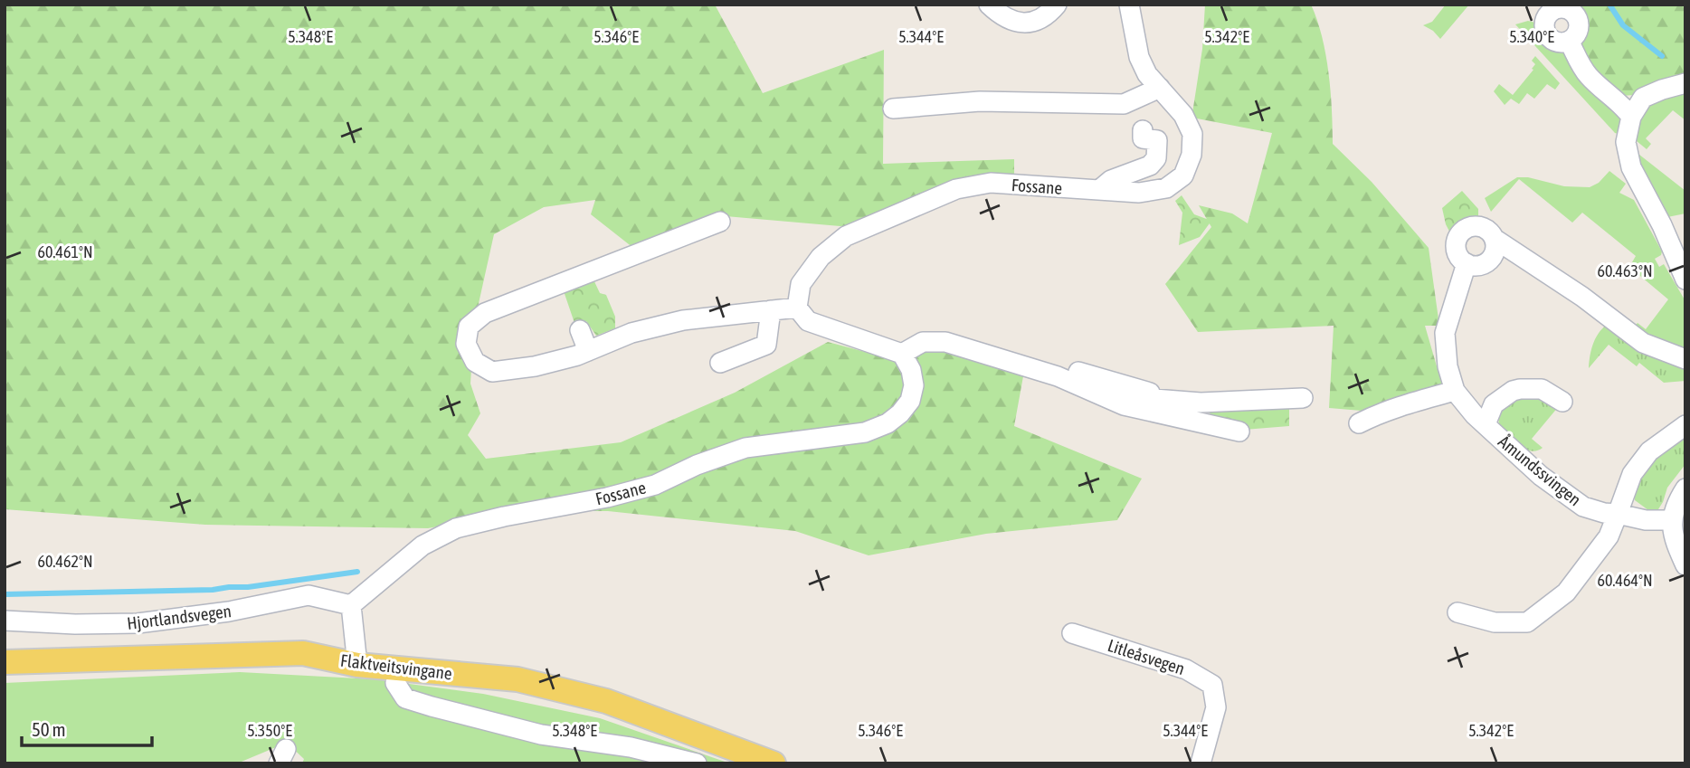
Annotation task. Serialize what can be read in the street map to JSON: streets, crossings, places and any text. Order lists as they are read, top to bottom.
{
  "streets": {
    "main road": ["Flaktveitsvingane"],
    "street": [
      "Fossane",
      "Åmundssvingen",
      "Hjortlandsvegen",
      "Litleåsvegen"
    ]
  },
  "crossings": [
    ["Fossane", "Hjortlandsvegen"]
  ],
  "scale_bar": "50 m",
  "coordinates": [
    "5.348°E",
    "5.346°E",
    "5.344°E",
    "5.342°E",
    "5.340°E",
    "60.461°N",
    "60.463°N",
    "60.462°N",
    "60.464°N",
    "5.350°E"
  ]
}
